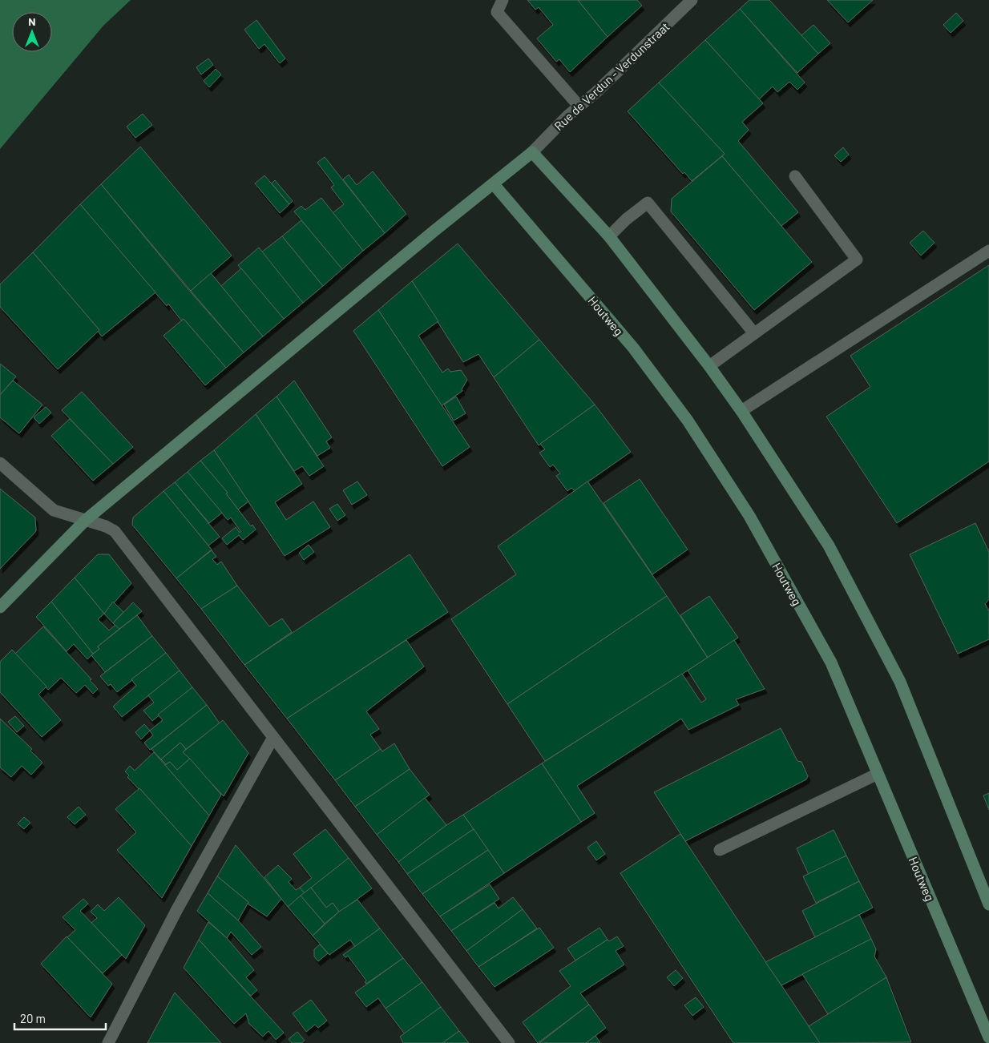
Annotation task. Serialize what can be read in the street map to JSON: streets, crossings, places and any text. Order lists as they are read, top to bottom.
{
  "streets": {
    "main road": ["Houtweg"],
    "street": ["Rue de Verdun - Verdunstraat"]
  },
  "scale_bar": "20 m",
  "north": "top"
}
